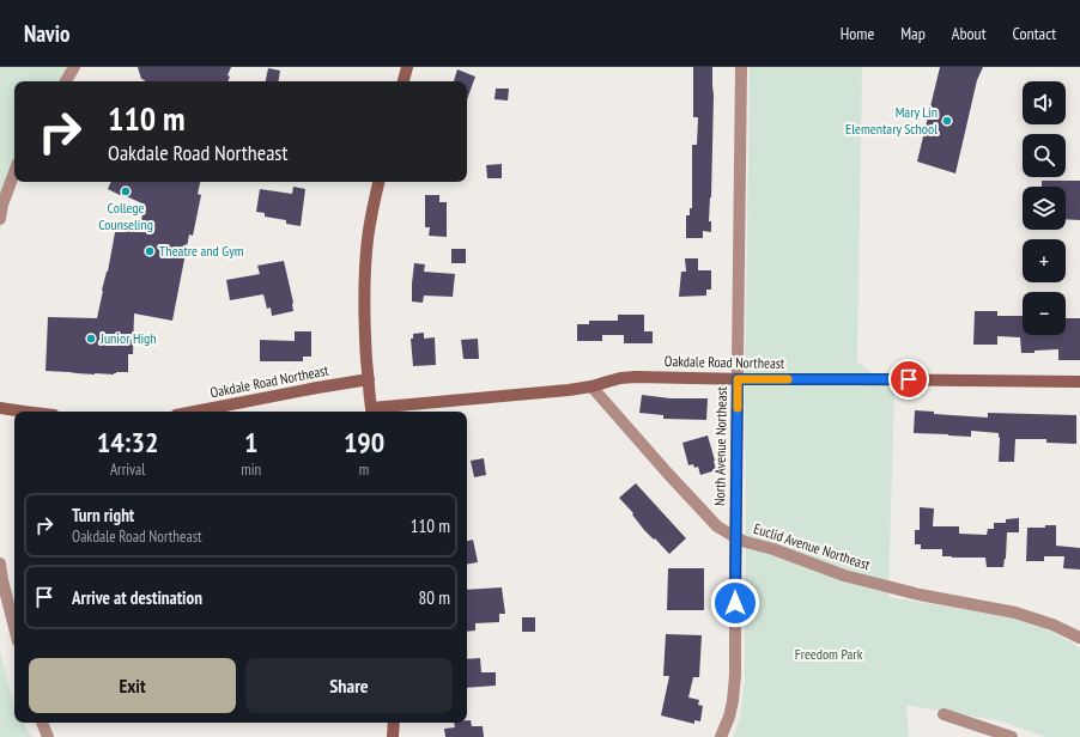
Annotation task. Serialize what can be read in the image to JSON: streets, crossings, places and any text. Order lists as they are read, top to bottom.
{
  "streets": {
    "street": ["Oakdale Road Northeast", "North Avenue Northeast", "Euclid Avenue Northeast"]
  },
  "crossings": [
    ["Oakdale Road Northeast", "North Avenue Northeast"],
    ["Oakdale Road Northeast", "Euclid Avenue Northeast"],
    ["North Avenue Northeast", "Euclid Avenue Northeast"]
  ],
  "parks": ["Freedom Park"],
  "places": [
    "Mary Lin Elementary School",
    "College Counseling",
    "Theatre and Gym",
    "Junior High"
  ],
  "page": {
    "header": "Navio",
    "nav": [
      "Home",
      "Map",
      "About",
      "Contact"
    ],
    "map_buttons": ["+", "−"],
    "turn": ["110 m", "Oakdale Road Northeast"],
    "eta": [
      "14:32",
      "Arrival",
      "1",
      "min",
      "190",
      "m"
    ],
    "list": [
      {
        "name": "Turn right",
        "note": "Oakdale Road Northeast",
        "value": "110 m"
      },
      {
        "name": "Arrive at destination",
        "value": "80 m"
      }
    ],
    "buttons": ["Exit", "Share"]
  }
}
